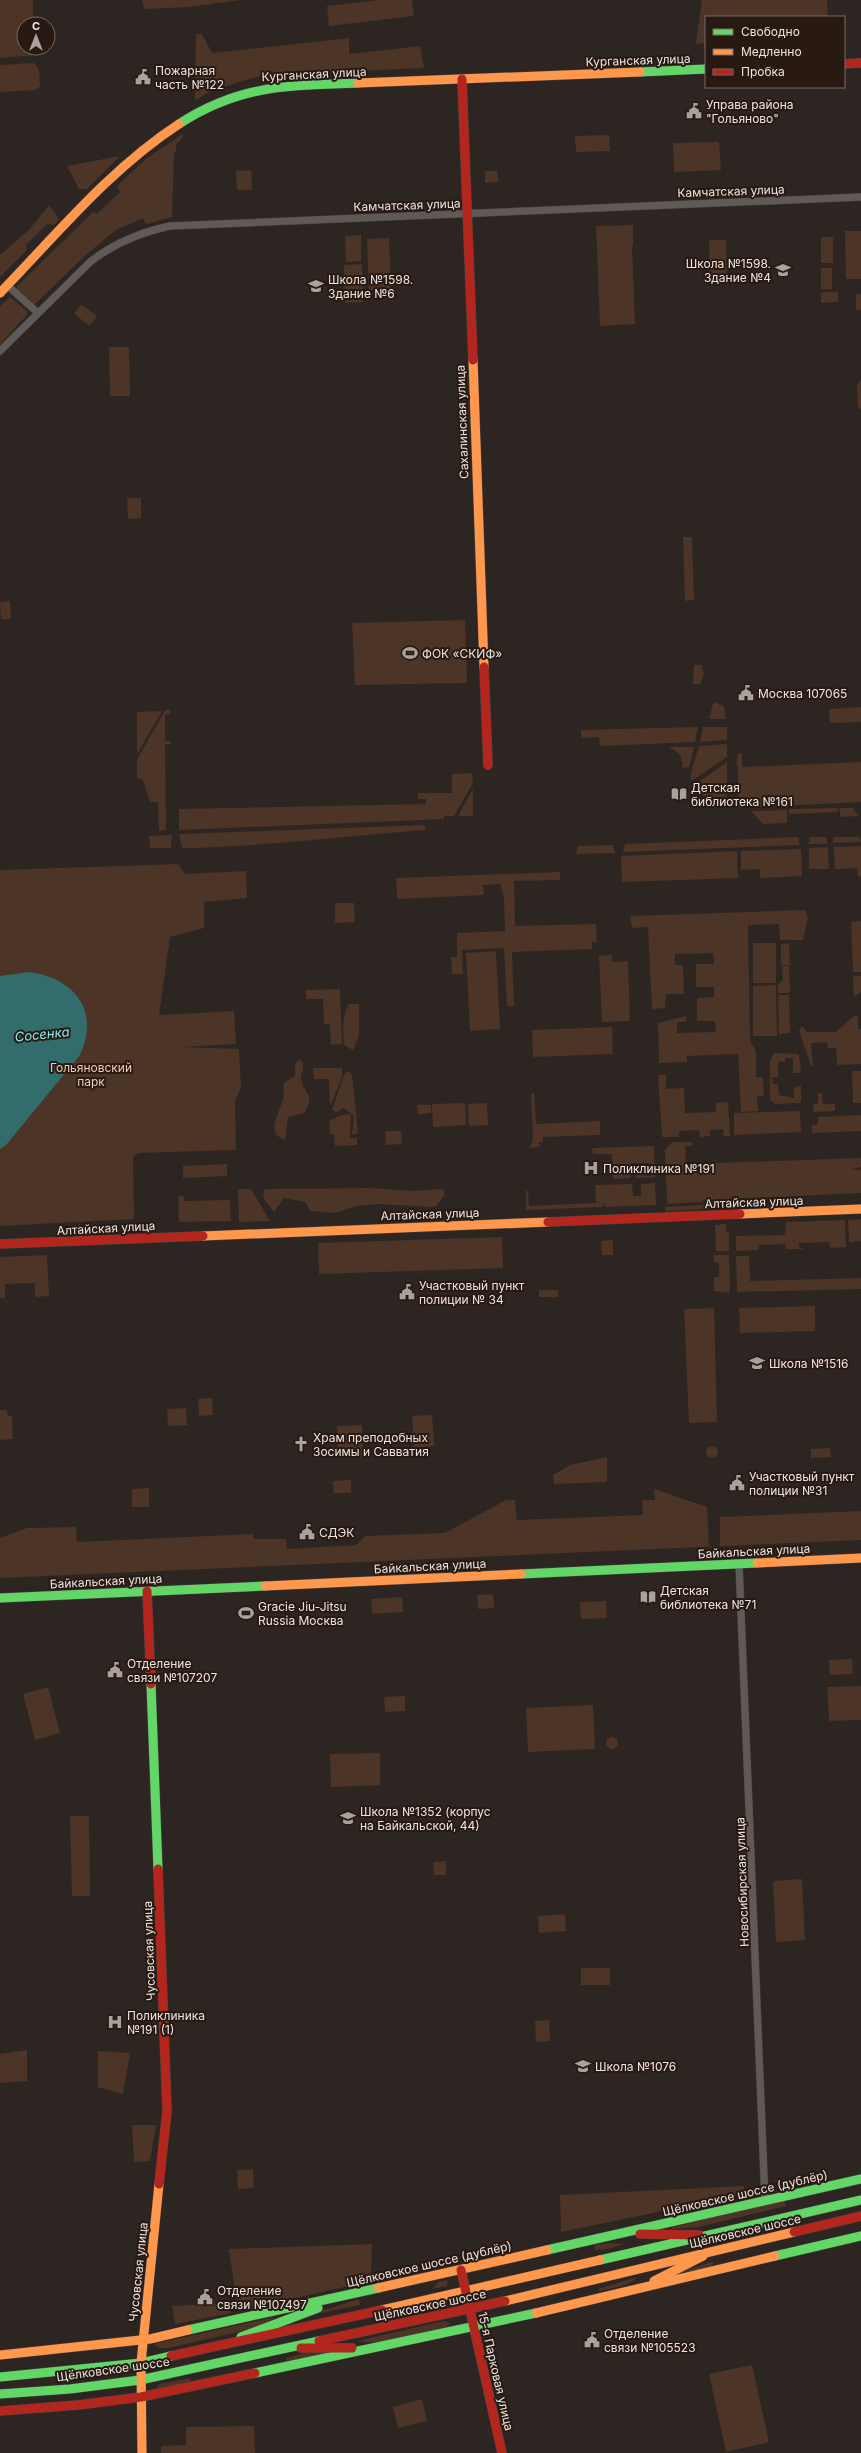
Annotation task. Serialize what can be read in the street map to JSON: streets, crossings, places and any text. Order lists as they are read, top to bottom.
{
  "streets": {
    "street": [
      "Курганская улица",
      "Камчатская улица",
      "Сахалинская улица",
      "Алтайская улица",
      "Байкальская улица",
      "Новосибирская улица",
      "Чусовская улица",
      "Щёлковское шоссе (дублёр)",
      "Щёлковское шоссе",
      "15-я Парковая улица"
    ]
  },
  "crossings": [
    ["Курганская улица", "Сахалинская улица"],
    ["Камчатская улица", "Сахалинская улица"],
    ["Байкальская улица", "Новосибирская улица"],
    ["Байкальская улица", "Чусовская улица"],
    ["Новосибирская улица", "Щёлковское шоссе (дублёр)"],
    ["Чусовская улица", "Щёлковское шоссе (дублёр)"],
    ["Чусовская улица", "Щёлковское шоссе"],
    ["Щёлковское шоссе (дублёр)", "15-я Парковая улица"],
    ["Щёлковское шоссе", "15-я Парковая улица"]
  ],
  "water": ["Сосенка"],
  "parks": ["Гольяновcкий парк"],
  "places": {
    "public building": [
      "Пожарная часть №122",
      "Управа района \"Гольяново\"",
      "Москва 107065",
      "Участковый пункт полиции № 34",
      "Участковый пункт полиции №31",
      "СДЭК",
      "Отделение связи №107207",
      "Отделение связи №107497",
      "Отделение связи №105523"
    ],
    "school or university": [
      "Школа №1598. Здание №4",
      "Школа №1598. Здание №6",
      "Школа №1516",
      "Школа №1352 (корпус на Байкальской, 44)",
      "Школа №1076"
    ],
    "sports": ["ФОК «СКИФ»", "Gracie Jiu-Jitsu Russia Москва"],
    "library": ["Детская библиотека №161", "Детская библиотека №71"],
    "hospital": ["Поликлиника №191", "Поликлиника №191 (1)"],
    "church": ["Храм преподобных Зосимы и Савватия"]
  },
  "legend": ["Свободно", "Медленно", "Пробка"],
  "north": "top"
}
